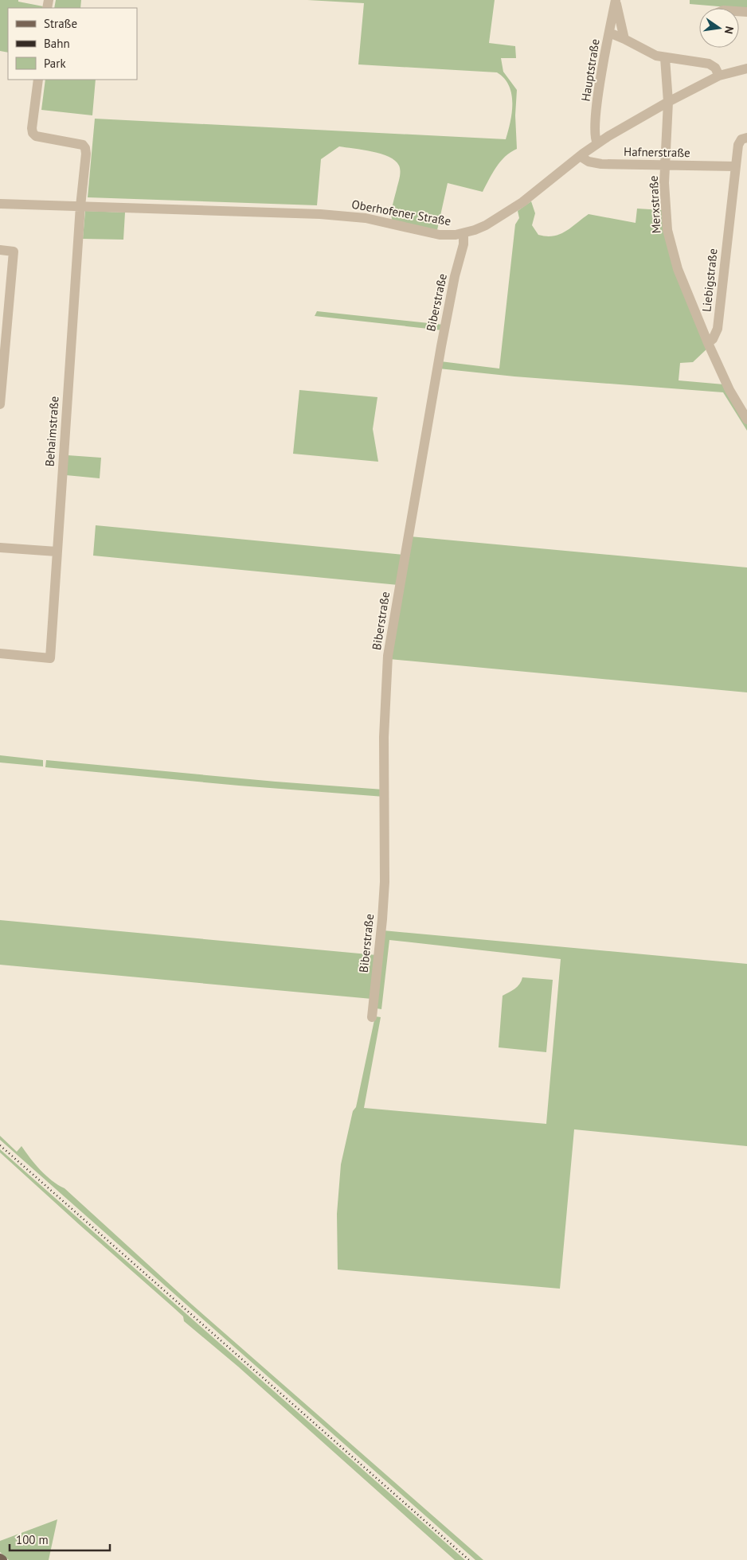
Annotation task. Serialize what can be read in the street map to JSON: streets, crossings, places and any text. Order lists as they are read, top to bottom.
{
  "streets": {
    "street": [
      "Hauptstraße",
      "Hafnerstraße",
      "Merxstraße",
      "Oberhofener Straße",
      "Liebigstraße",
      "Biberstraße",
      "Behaimstraße"
    ]
  },
  "crossings": [
    ["Hauptstraße", "Oberhofener Straße"],
    ["Hafnerstraße", "Merxstraße"],
    ["Hafnerstraße", "Oberhofener Straße"],
    ["Hafnerstraße", "Liebigstraße"],
    ["Merxstraße", "Oberhofener Straße"],
    ["Merxstraße", "Liebigstraße"],
    ["Oberhofener Straße", "Biberstraße"],
    ["Oberhofener Straße", "Behaimstraße"]
  ],
  "legend": ["Straße", "Bahn", "Park"],
  "scale_bar": "100 m",
  "north": "right"
}
